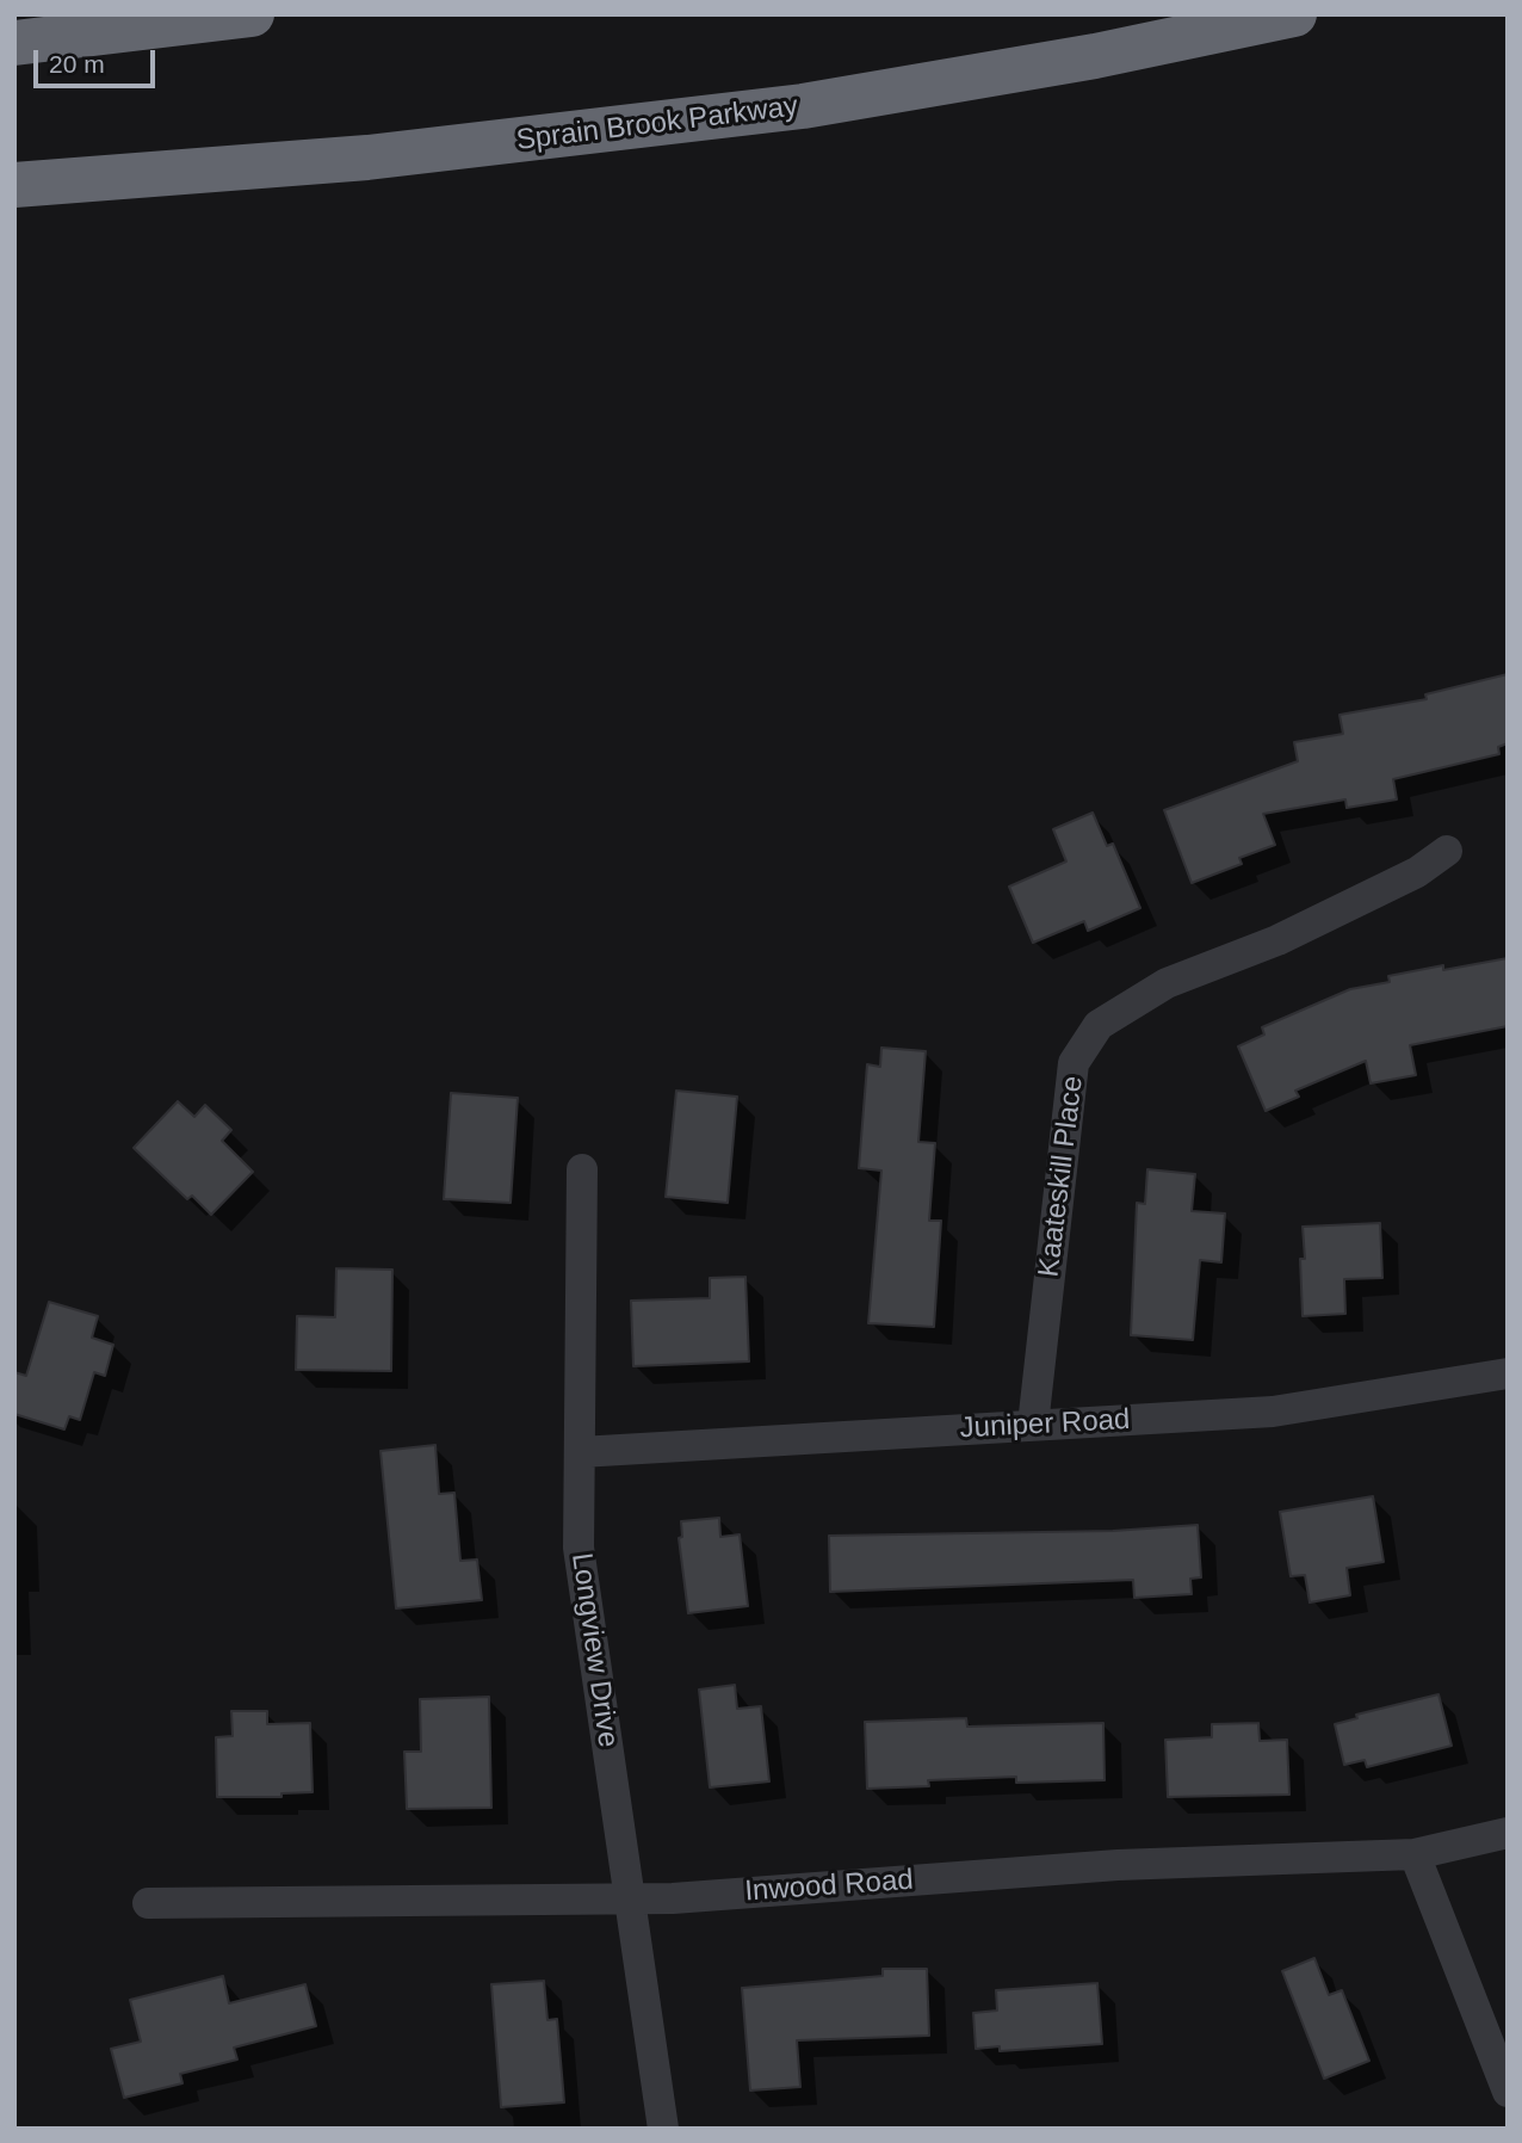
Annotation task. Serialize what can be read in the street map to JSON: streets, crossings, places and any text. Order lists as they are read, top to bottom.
{
  "streets": {
    "highway": ["Sprain Brook Parkway"],
    "street": [
      "Kaateskill Place",
      "Juniper Road",
      "Longview Drive",
      "Inwood Road"
    ]
  },
  "crossings": [
    ["Kaateskill Place", "Juniper Road"],
    ["Juniper Road", "Longview Drive"],
    ["Longview Drive", "Inwood Road"]
  ],
  "scale_bar": "20 m"
}
